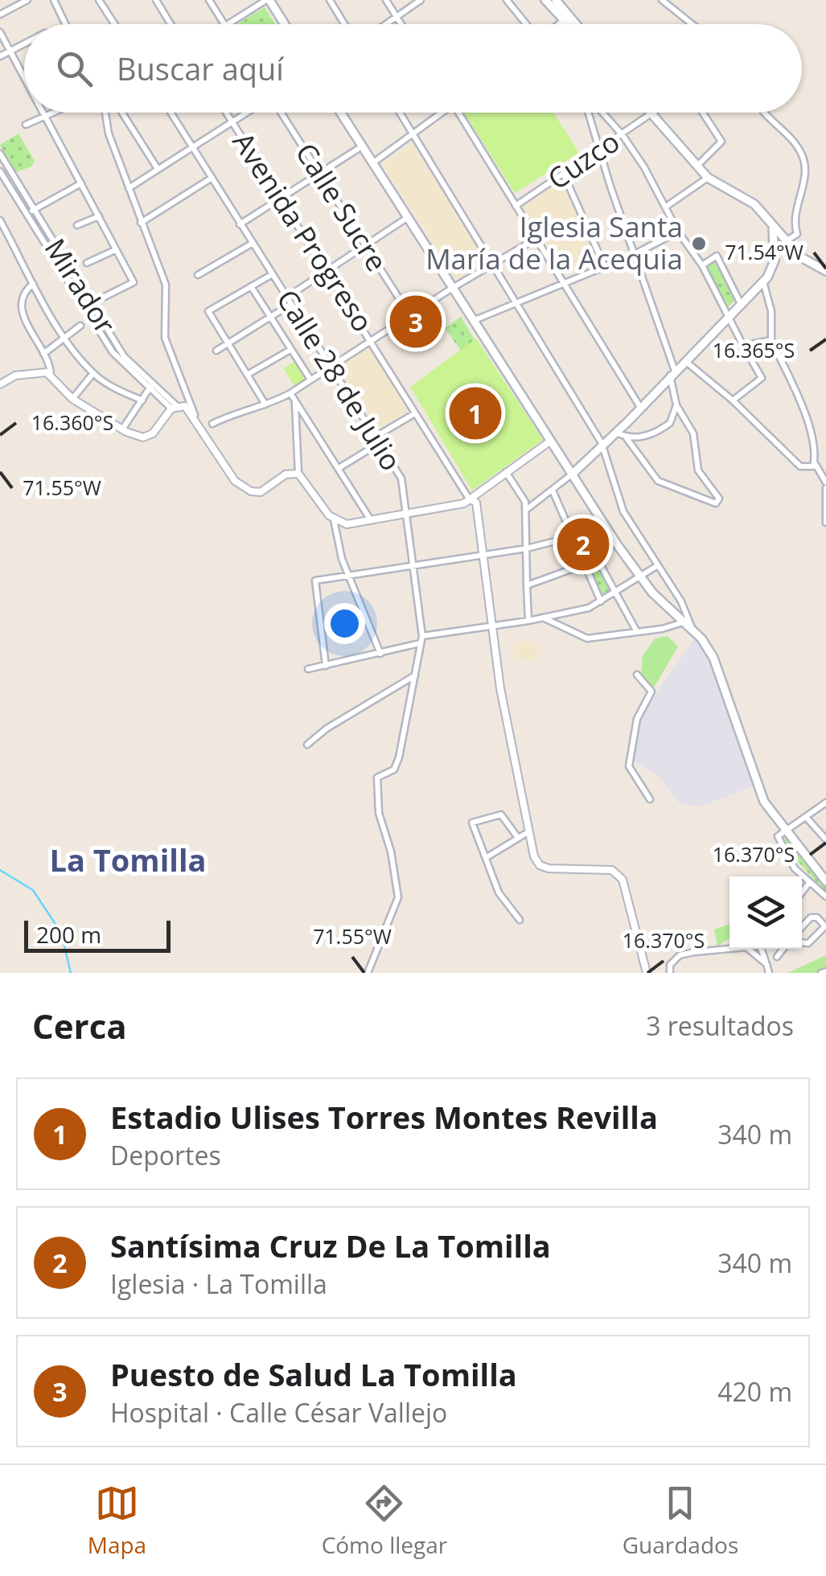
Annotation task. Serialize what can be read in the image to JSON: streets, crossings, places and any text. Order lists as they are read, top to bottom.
{
  "streets": {
    "street": [
      "Cuzco",
      "Calle Sucre",
      "Avenida Progreso",
      "Mirador",
      "Calle 28 de Julio"
    ]
  },
  "districts": ["La Tomilla"],
  "places": ["Iglesia Santa María de la Acequia"],
  "scale_bar": "200 m",
  "page": {
    "search": "Buscar aquí",
    "pins": ["3", "1", "2"],
    "scale": "200 m",
    "heading": ["Cerca", "3 resultados"],
    "list": [
      {
        "mark": "1",
        "name": "Estadio Ulises Torres Montes Revilla",
        "note": "Deportes",
        "value": "340 m"
      },
      {
        "mark": "2",
        "name": "Santísima Cruz De La Tomilla",
        "note": "Iglesia · La Tomilla",
        "value": "340 m"
      },
      {
        "mark": "3",
        "name": "Puesto de Salud La Tomilla",
        "note": "Hospital · Calle César Vallejo",
        "value": "420 m"
      }
    ],
    "nav": ["Mapa", "Cómo llegar", "Guardados"]
  },
  "coordinates": [
    "71.54°W",
    "16.365°S",
    "16.360°S",
    "71.55°W",
    "16.370°S"
  ]
}
